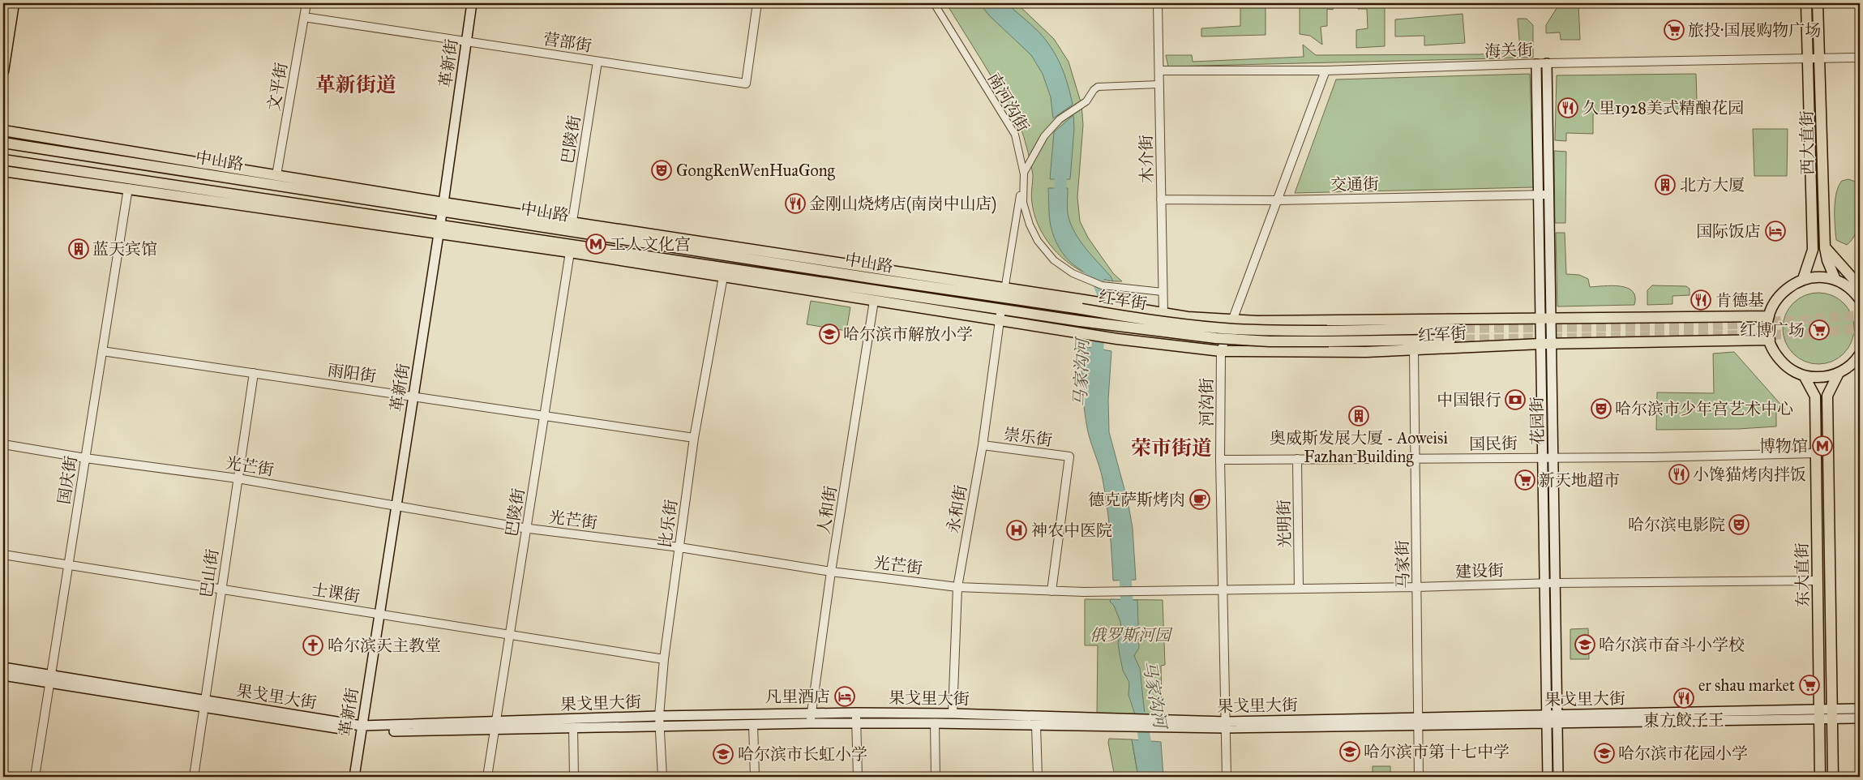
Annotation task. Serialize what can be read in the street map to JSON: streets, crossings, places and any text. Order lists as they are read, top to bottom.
{
  "streets": {
    "main road": [
      "革新街",
      "西大直街",
      "中山路",
      "红军街",
      "花园街",
      "东大直街",
      "果戈里大街"
    ],
    "street": [
      "营部街",
      "海关街",
      "文平街",
      "南河沟街",
      "巴陵街",
      "木介街",
      "交通街",
      "雨阳街",
      "河沟街",
      "崇乐街",
      "国民街",
      "光芒街",
      "国庆街",
      "永和街",
      "人和街",
      "比乐街",
      "光明街",
      "马家街",
      "建设街",
      "巴山街",
      "士课街"
    ]
  },
  "crossings": [
    ["营部街", "革新街"],
    ["营部街", "文平街"],
    ["营部街", "巴陵街"],
    ["海关街", "西大直街"],
    ["海关街", "木介街"],
    ["海关街", "河沟街"],
    ["海关街", "花园街"],
    ["革新街", "中山路"],
    ["革新街", "雨阳街"],
    ["革新街", "光芒街"],
    ["革新街", "士课街"],
    ["革新街", "果戈里大街"],
    ["南河沟街", "中山路"],
    ["巴陵街", "雨阳街"],
    ["巴陵街", "光芒街"],
    ["巴陵街", "士课街"],
    ["巴陵街", "果戈里大街"],
    ["木介街", "交通街"],
    ["木介街", "红军街"],
    ["中山路", "红军街"],
    ["中山路", "永和街"],
    ["交通街", "河沟街"],
    ["交通街", "花园街"],
    ["红军街", "河沟街"],
    ["红军街", "花园街"],
    ["红军街", "永和街"],
    ["红军街", "马家街"],
    ["雨阳街", "国庆街"],
    ["雨阳街", "比乐街"],
    ["雨阳街", "巴山街"],
    ["河沟街", "国民街"],
    ["河沟街", "建设街"],
    ["河沟街", "果戈里大街"],
    ["花园街", "国民街"],
    ["花园街", "建设街"],
    ["花园街", "果戈里大街"],
    ["崇乐街", "光芒街"],
    ["崇乐街", "永和街"],
    ["国民街", "光明街"],
    ["国民街", "马家街"],
    ["国民街", "东大直街"],
    ["光芒街", "国庆街"],
    ["光芒街", "永和街"],
    ["光芒街", "人和街"],
    ["光芒街", "比乐街"],
    ["光芒街", "建设街"],
    ["光芒街", "巴山街"],
    ["国庆街", "士课街"],
    ["国庆街", "果戈里大街"],
    ["永和街", "果戈里大街"],
    ["人和街", "果戈里大街"],
    ["比乐街", "士课街"],
    ["比乐街", "果戈里大街"],
    ["光明街", "建设街"],
    ["马家街", "建设街"],
    ["马家街", "果戈里大街"],
    ["建设街", "东大直街"],
    ["巴山街", "士课街"],
    ["巴山街", "果戈里大街"],
    ["东大直街", "果戈里大街"]
  ],
  "districts": ["革新街道", "荣市街道"],
  "water": ["马家沟河"],
  "parks": ["俄罗斯河园"],
  "places": {
    "supermarket": [
      "旅投·国展购物广场",
      "红博广场",
      "新天地超市",
      "er shau market"
    ],
    "restaurant": [
      "久里1928美式精酿花园",
      "金刚山烧烤店(南岗中山店)",
      "肯德基",
      "小馋猫烤肉拌饭",
      "東方餃子王"
    ],
    "theatre": ["GongRenWenHuaGong", "哈尔滨市少年宫艺术中心", "哈尔滨电影院"],
    "building": ["北方大厦", "蓝天宾馆", "奥威斯发展大厦 - Aoweisi Fazhan Building"],
    "hotel": ["国际饭店", "凡里酒店"],
    "metro station": ["工人文化宫", "博物馆"],
    "school or university": [
      "哈尔滨市解放小学",
      "哈尔滨市奋斗小学校",
      "哈尔滨市第十七中学",
      "哈尔滨市花园小学",
      "哈尔滨市长虹小学"
    ],
    "bank": ["中国银行"],
    "cafe": ["德克萨斯烤肉"],
    "hospital": ["神农中医院"],
    "church": ["哈尔滨天主教堂"]
  }
}
